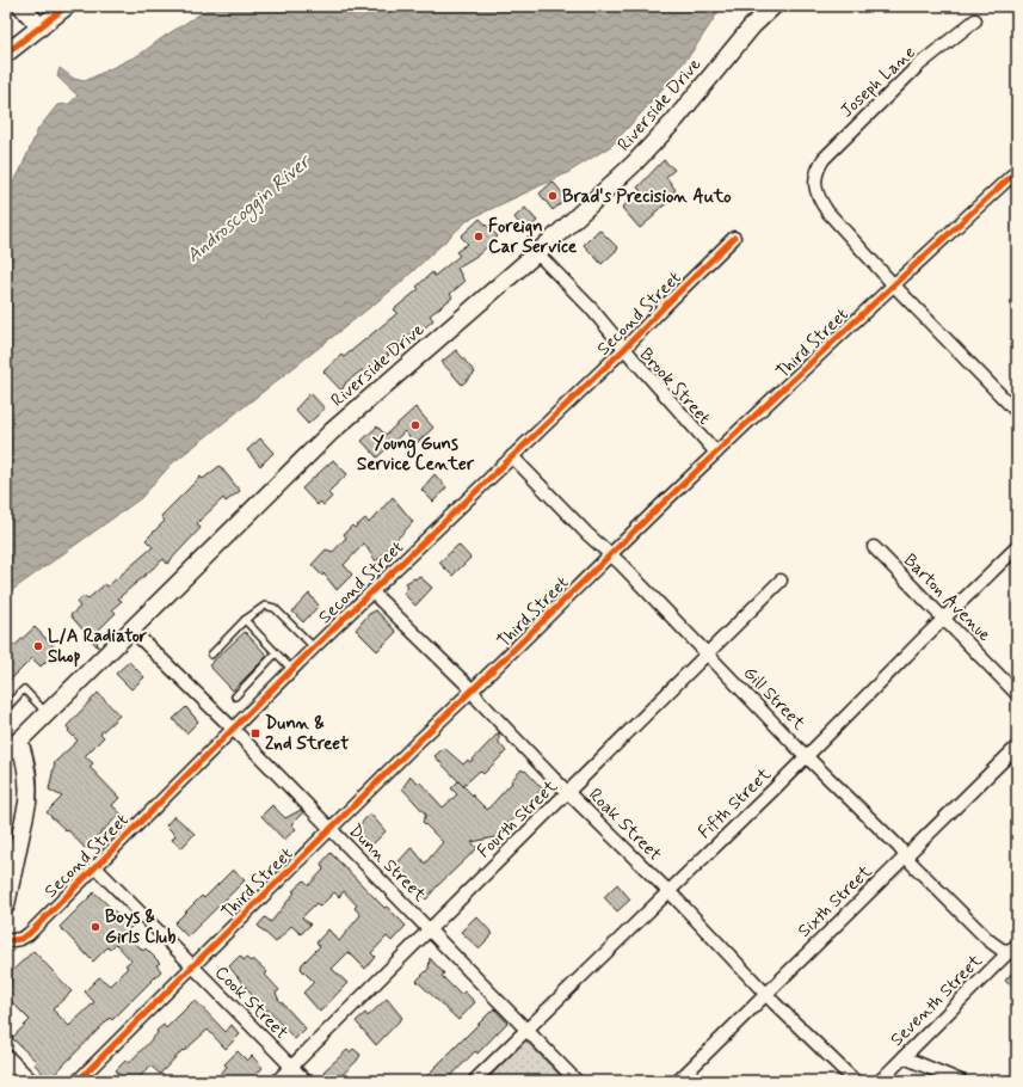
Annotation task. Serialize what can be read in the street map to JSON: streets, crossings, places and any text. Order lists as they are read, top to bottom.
{
  "streets": {
    "main road": ["Riverside Drive"],
    "street": [
      "Joseph Lane",
      "Second Street",
      "Third Street",
      "Brook Street",
      "Barton Avenue",
      "Gill Street",
      "Fifth Street",
      "Fourth Street",
      "Roak Street",
      "Dunn Street",
      "Sixth Street",
      "Seventh Street",
      "Cook Street"
    ]
  },
  "crossings": [
    ["Joseph Lane", "Third Street"],
    ["Riverside Drive", "Brook Street"],
    ["Riverside Drive", "Dunn Street"],
    ["Second Street", "Brook Street"],
    ["Second Street", "Gill Street"],
    ["Second Street", "Roak Street"],
    ["Second Street", "Dunn Street"],
    ["Second Street", "Cook Street"],
    ["Third Street", "Brook Street"],
    ["Third Street", "Gill Street"],
    ["Third Street", "Roak Street"],
    ["Third Street", "Dunn Street"],
    ["Third Street", "Cook Street"],
    ["Barton Avenue", "Fifth Street"],
    ["Gill Street", "Fifth Street"],
    ["Gill Street", "Fourth Street"],
    ["Gill Street", "Sixth Street"],
    ["Gill Street", "Seventh Street"],
    ["Fifth Street", "Roak Street"],
    ["Fifth Street", "Dunn Street"],
    ["Fourth Street", "Roak Street"],
    ["Fourth Street", "Dunn Street"],
    ["Fourth Street", "Cook Street"],
    ["Roak Street", "Sixth Street"]
  ],
  "water": ["Androscoggin River"],
  "places": {
    "other": [
      "Brad's Precision Auto",
      "Foreign Car Service",
      "Young Guns Service Center",
      "L/A Radiator Shop",
      "Boys & Girls Club"
    ],
    "transit": ["Dunn & 2nd Street"]
  }
}
